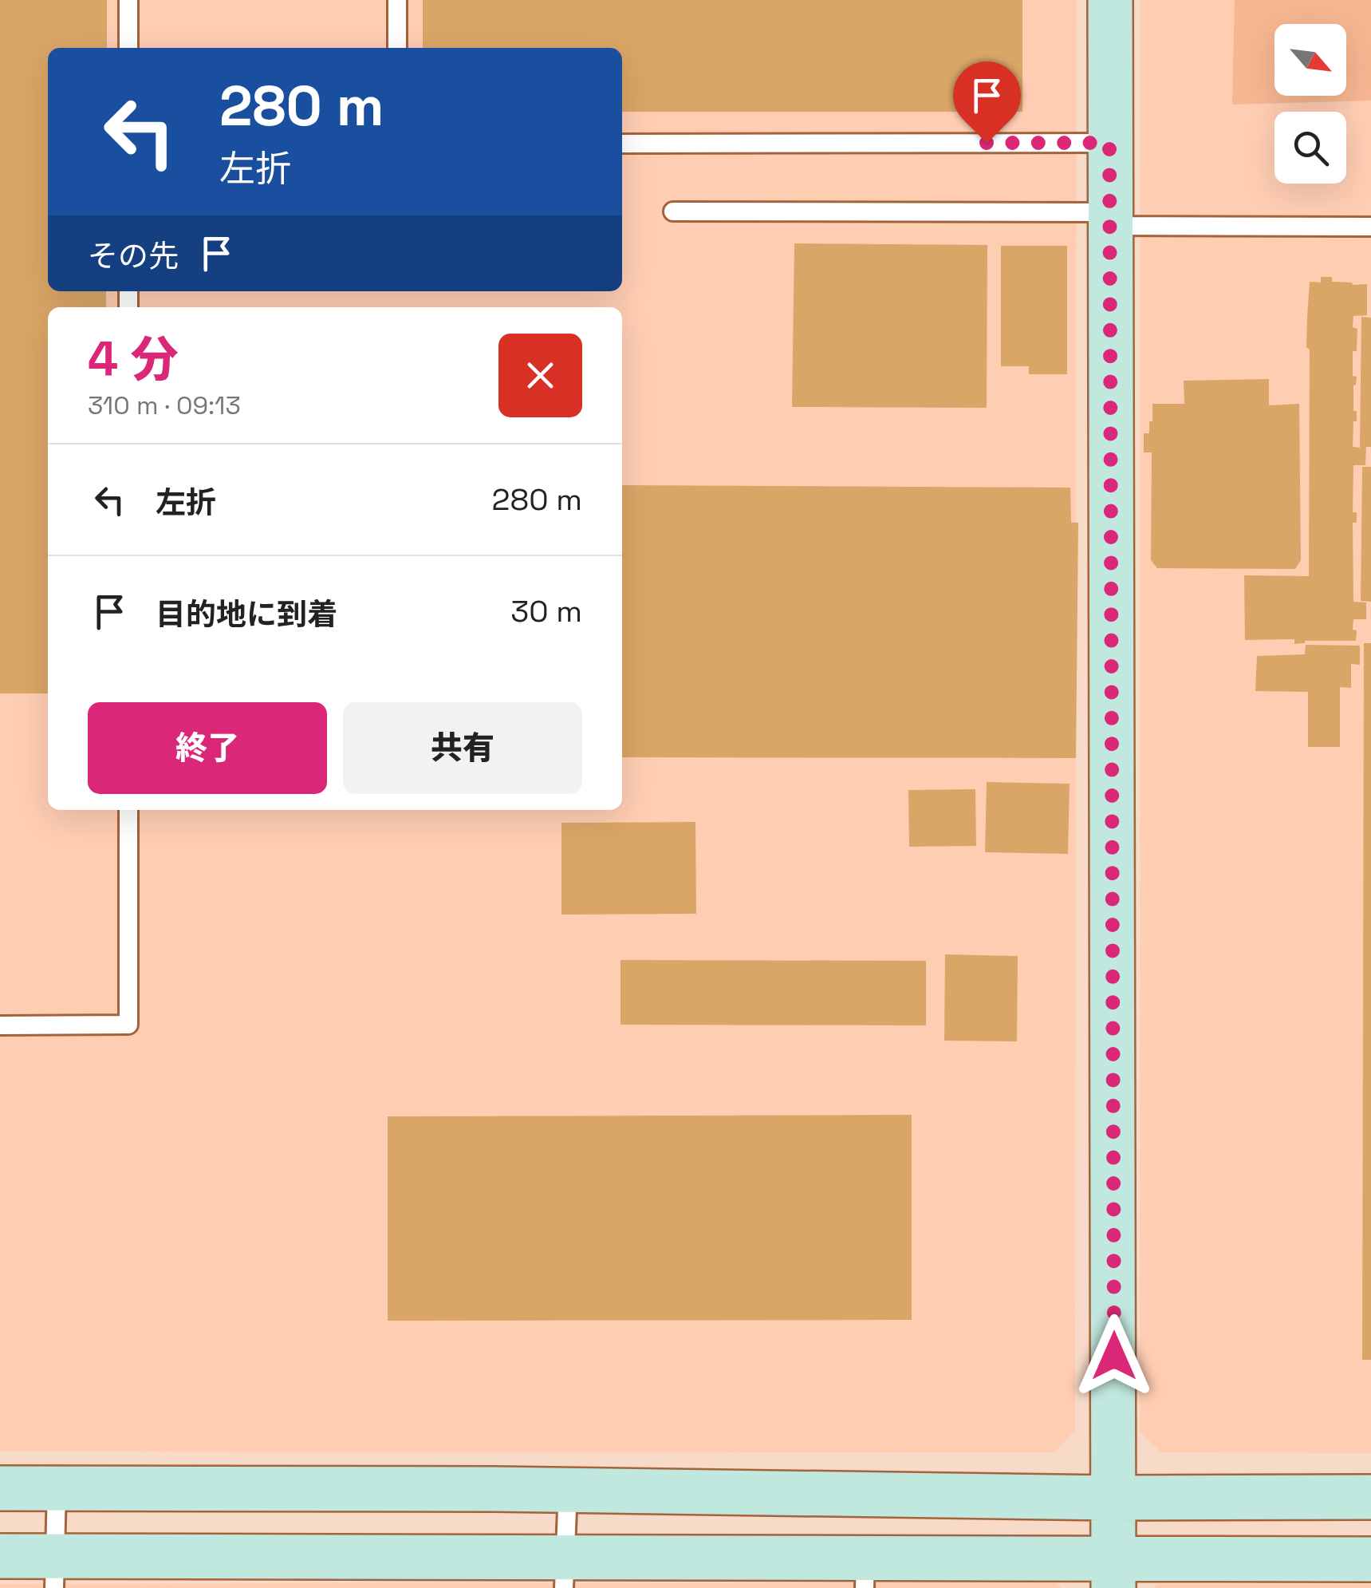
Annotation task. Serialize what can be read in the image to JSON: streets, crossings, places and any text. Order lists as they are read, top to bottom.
{
  "north": "bottom right",
  "page": {
    "turn": ["280 m", "左折"],
    "then": "その先",
    "heading": ["4 分", "310 m · 09:13"],
    "list": [
      {
        "name": "左折",
        "value": "280 m"
      },
      {
        "name": "目的地に到着",
        "value": "30 m"
      }
    ],
    "buttons": ["終了", "共有"]
  }
}
